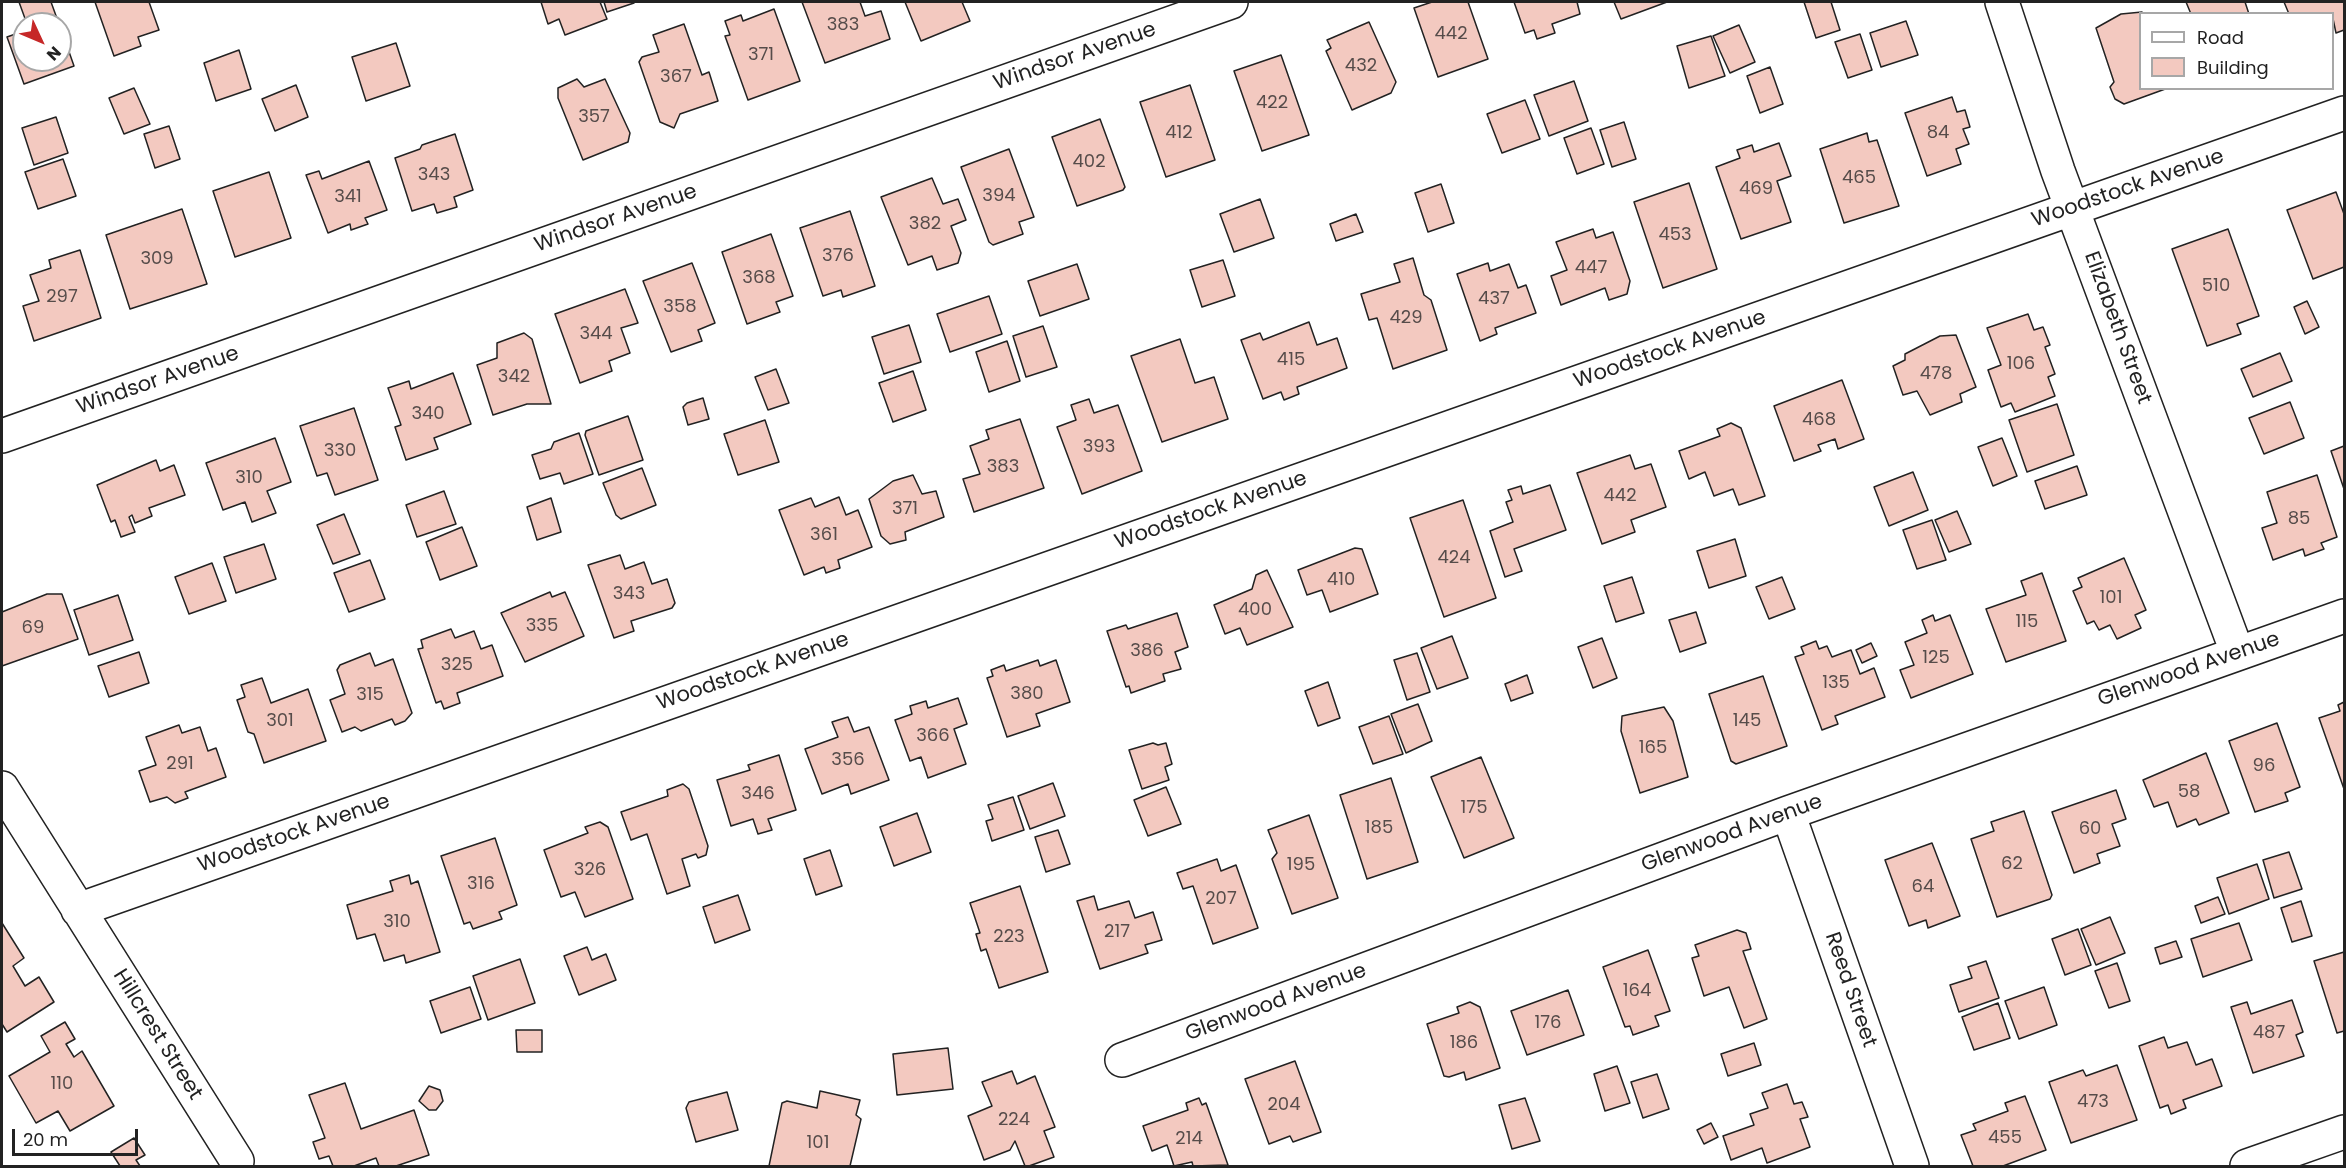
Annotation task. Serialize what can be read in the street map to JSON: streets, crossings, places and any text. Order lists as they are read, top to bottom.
{
  "streets": {
    "street": [
      "Windsor Avenue",
      "Woodstock Avenue",
      "Elizabeth Street",
      "Glenwood Avenue",
      "Reed Street",
      "Hillcrest Street"
    ]
  },
  "crossings": [
    ["Woodstock Avenue", "Elizabeth Street"],
    ["Woodstock Avenue", "Hillcrest Street"],
    ["Elizabeth Street", "Glenwood Avenue"],
    ["Glenwood Avenue", "Reed Street"]
  ],
  "house_numbers": [
    "383",
    "442",
    "371",
    "432",
    "367",
    "422",
    "357",
    "412",
    "84",
    "402",
    "343",
    "465",
    "469",
    "394",
    "341",
    "382",
    "453",
    "376",
    "309",
    "447",
    "368",
    "510",
    "297",
    "437",
    "358",
    "429",
    "344",
    "415",
    "106",
    "478",
    "342",
    "340",
    "468",
    "393",
    "330",
    "383",
    "310",
    "442",
    "371",
    "85",
    "361",
    "424",
    "410",
    "343",
    "101",
    "400",
    "115",
    "335",
    "69",
    "386",
    "125",
    "325",
    "135",
    "380",
    "315",
    "301",
    "145",
    "366",
    "165",
    "356",
    "291",
    "96",
    "58",
    "346",
    "175",
    "185",
    "60",
    "62",
    "195",
    "326",
    "316",
    "64",
    "207",
    "310",
    "217",
    "223",
    "164",
    "176",
    "487",
    "186",
    "110",
    "473",
    "204",
    "224",
    "455",
    "214",
    "101"
  ],
  "legend": ["Road", "Building"],
  "scale_bar": "20 m",
  "north": "bottom right"
}
